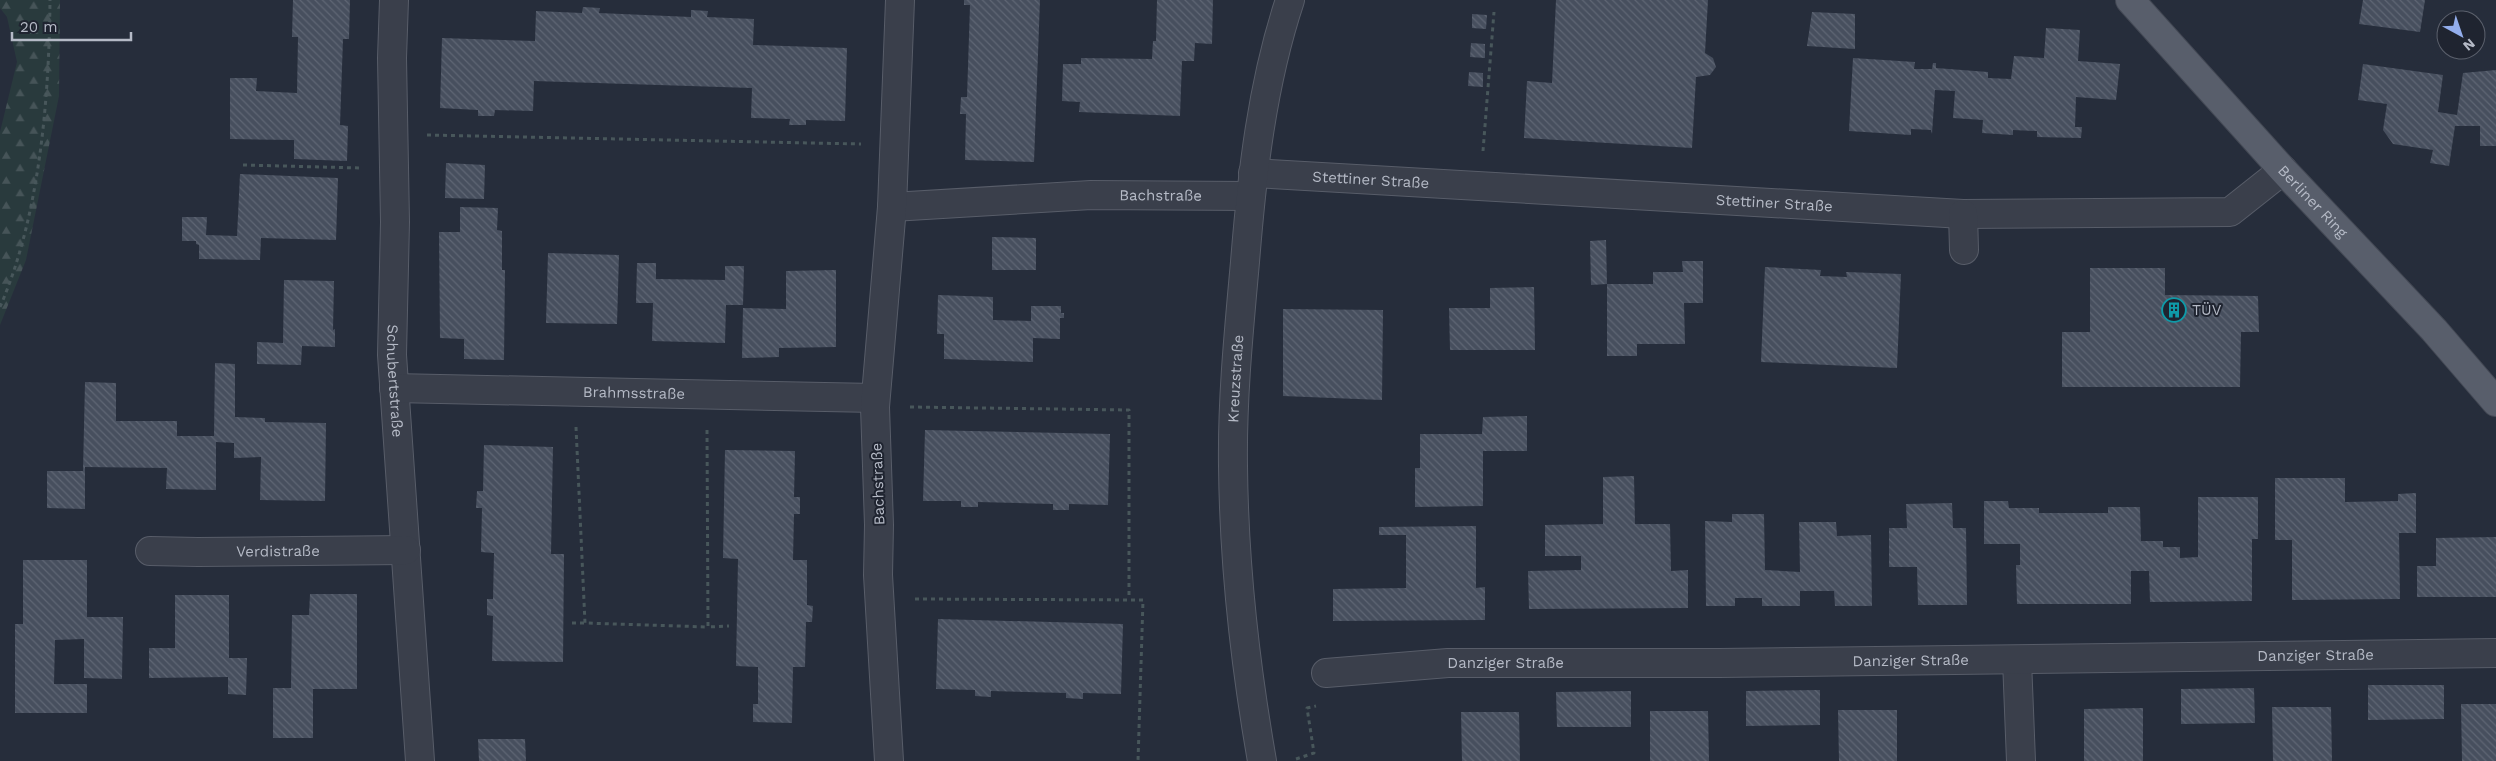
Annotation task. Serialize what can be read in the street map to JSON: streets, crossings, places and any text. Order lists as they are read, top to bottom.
{
  "streets": {
    "main road": ["Berliner Ring"],
    "street": [
      "Stettiner Straße",
      "Bachstraße",
      "Kreuzstraße",
      "Schubertstraße",
      "Brahmsstraße",
      "Verdistraße",
      "Danziger Straße"
    ]
  },
  "crossings": [
    ["Stettiner Straße", "Bachstraße"],
    ["Stettiner Straße", "Berliner Ring"],
    ["Stettiner Straße", "Kreuzstraße"],
    ["Bachstraße", "Kreuzstraße"],
    ["Bachstraße", "Brahmsstraße"],
    ["Schubertstraße", "Brahmsstraße"],
    ["Schubertstraße", "Verdistraße"]
  ],
  "places": {
    "building": ["TÜV"]
  },
  "scale_bar": "20 m",
  "north": "bottom right"
}
